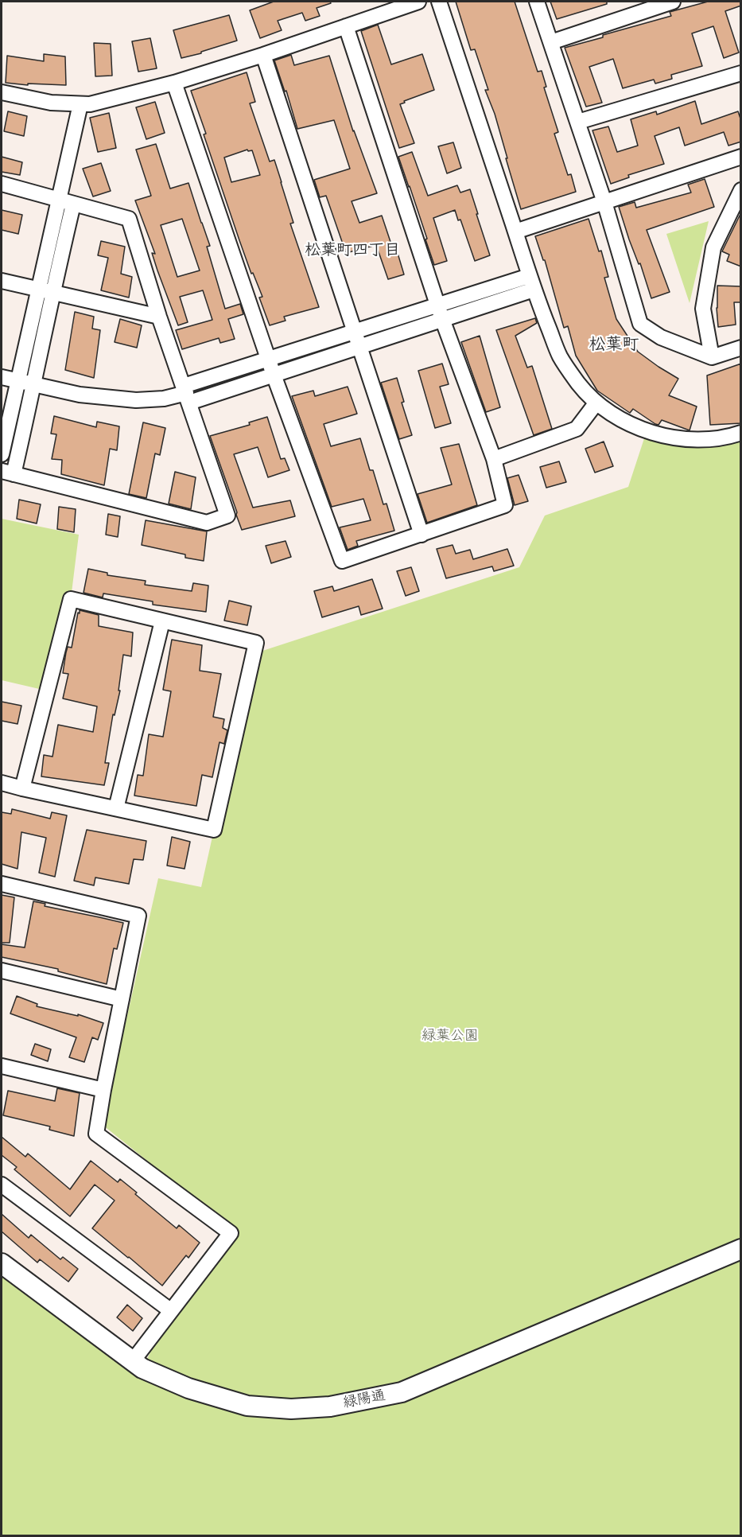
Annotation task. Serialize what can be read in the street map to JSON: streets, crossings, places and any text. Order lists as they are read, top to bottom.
{
  "streets": {
    "street": ["緑陽通"]
  },
  "districts": ["松葉町四丁目", "松葉町"],
  "parks": ["緑葉公園"]
}
